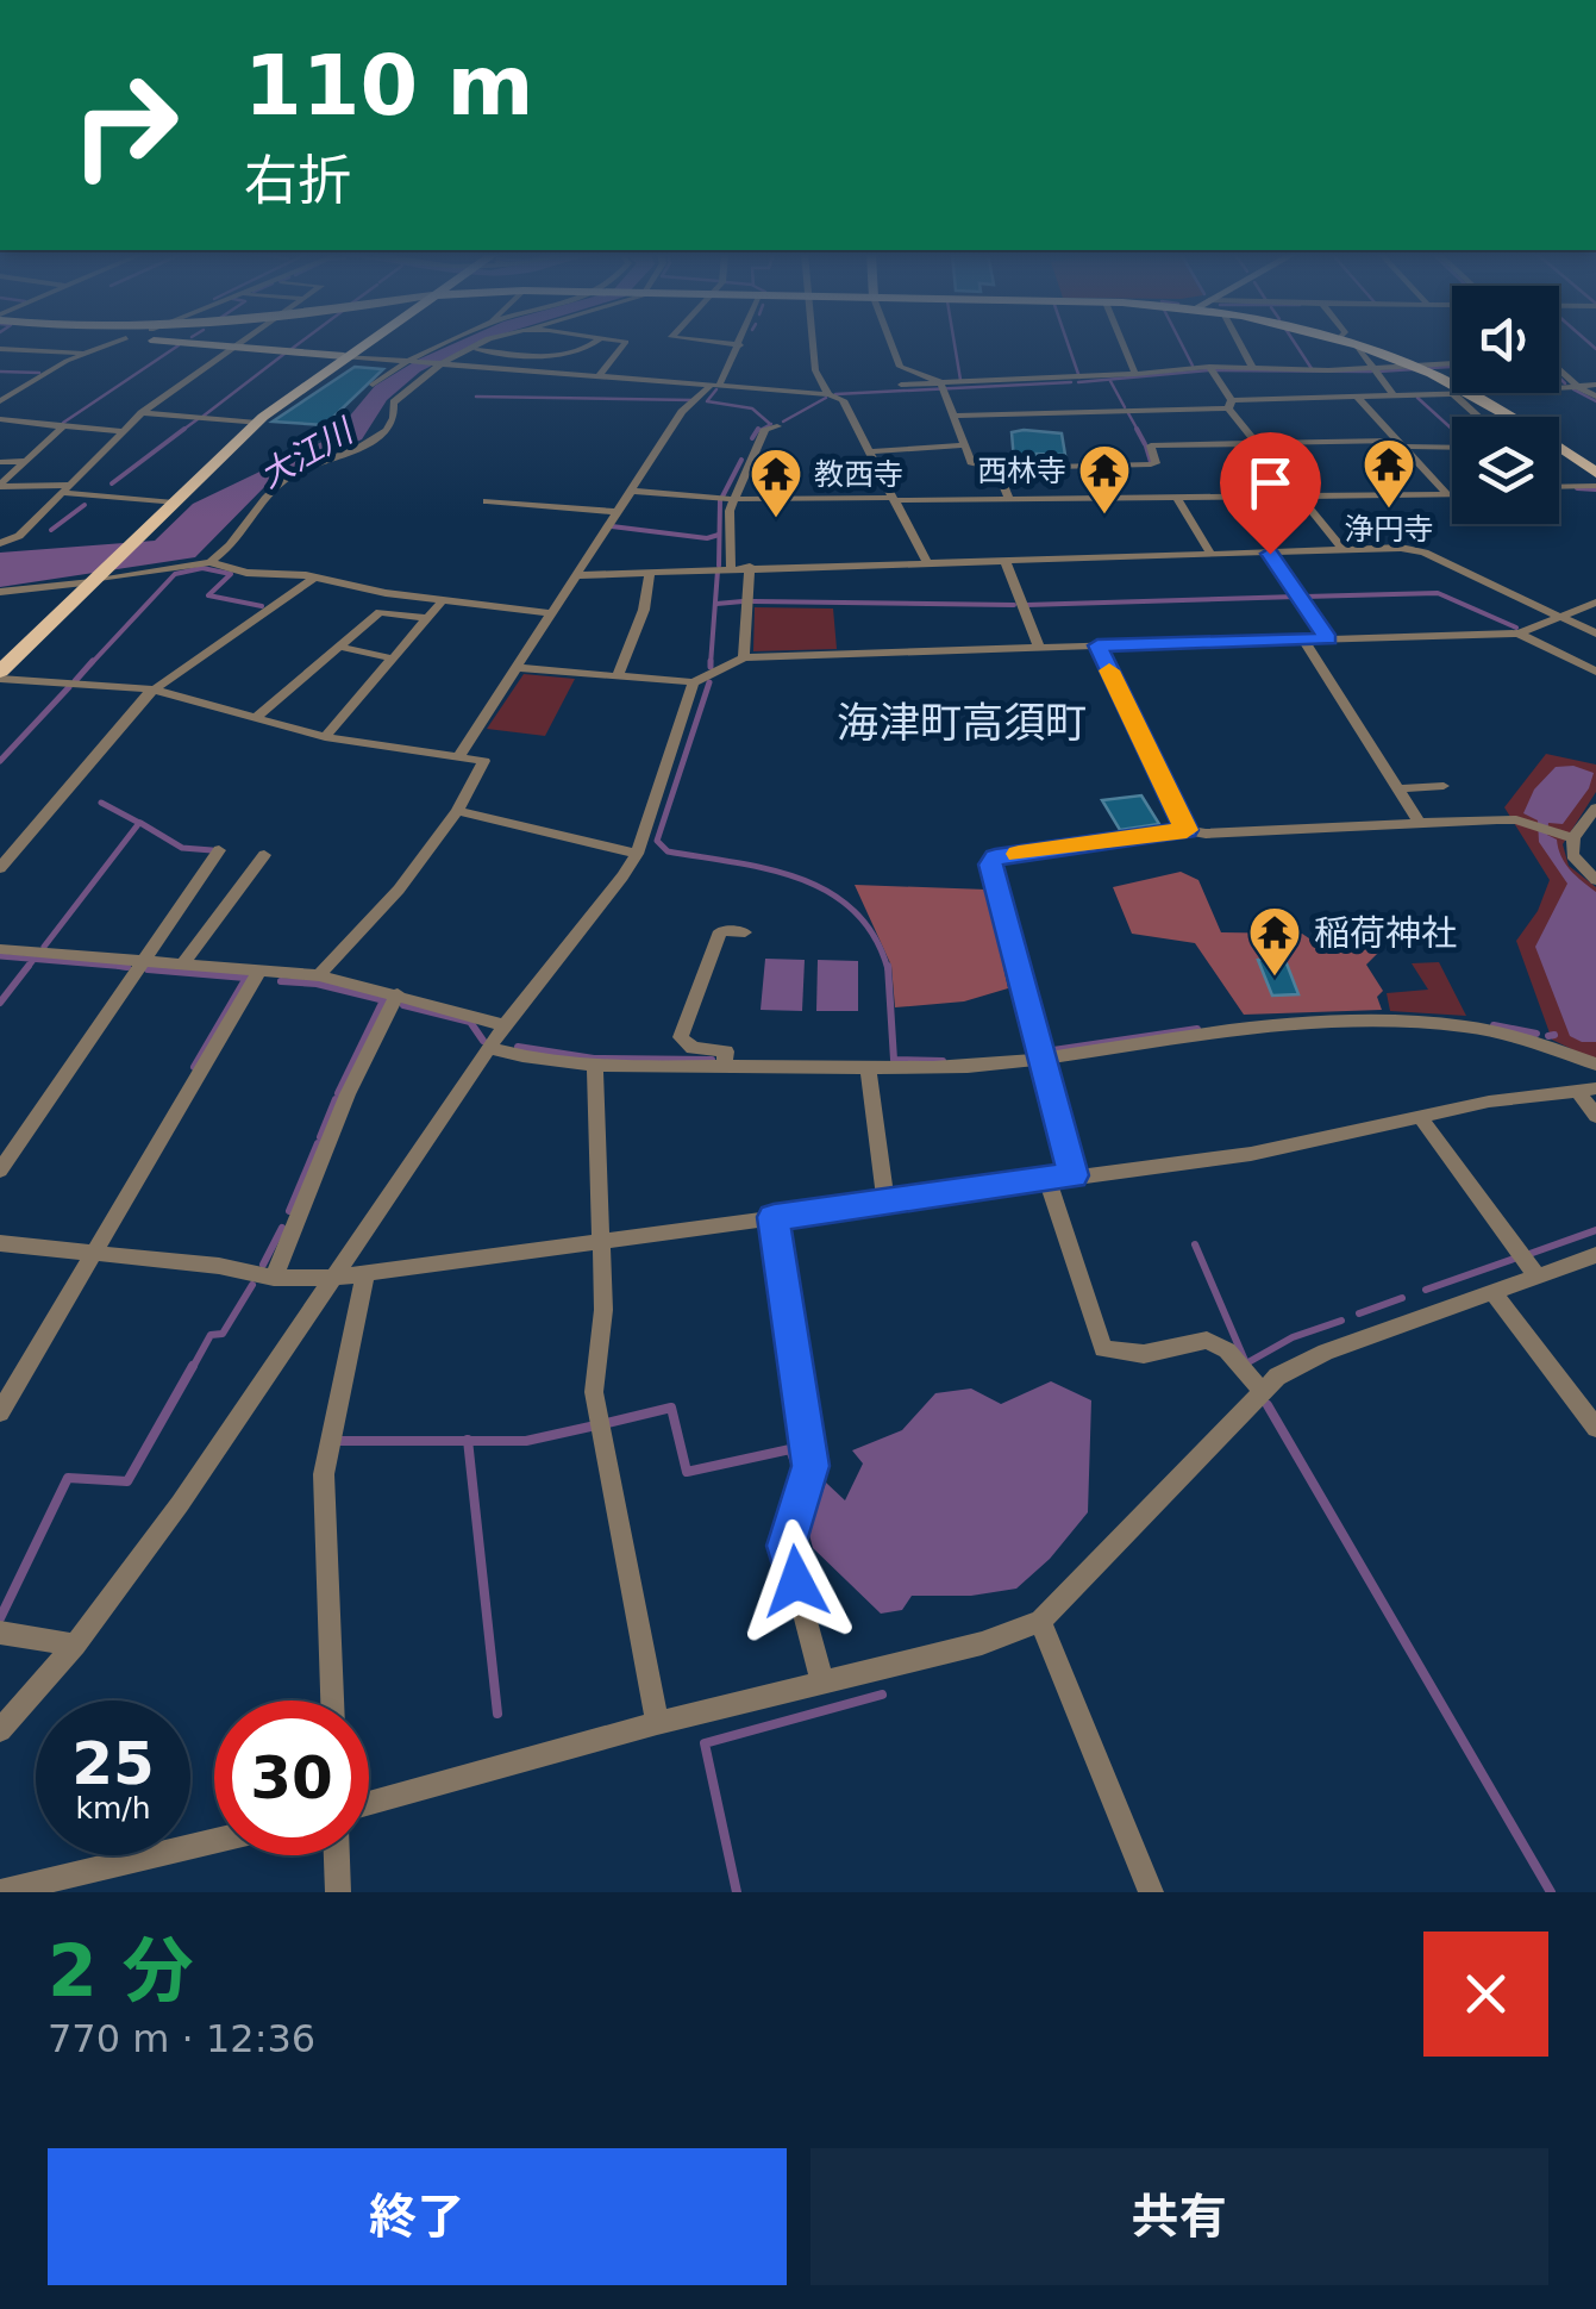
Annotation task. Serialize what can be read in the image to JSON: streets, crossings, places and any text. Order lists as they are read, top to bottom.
{
  "districts": ["海津町高須町"],
  "water": ["大江川"],
  "places": {
    "temple": [
      "浄円寺",
      "西林寺",
      "教西寺",
      "稲荷神社"
    ]
  },
  "page": {
    "turn": ["110 m", "右折"],
    "speed": "25 km/h",
    "limit": "30",
    "heading": ["2 分", "770 m · 12:36"],
    "buttons": ["終了", "共有"]
  }
}
